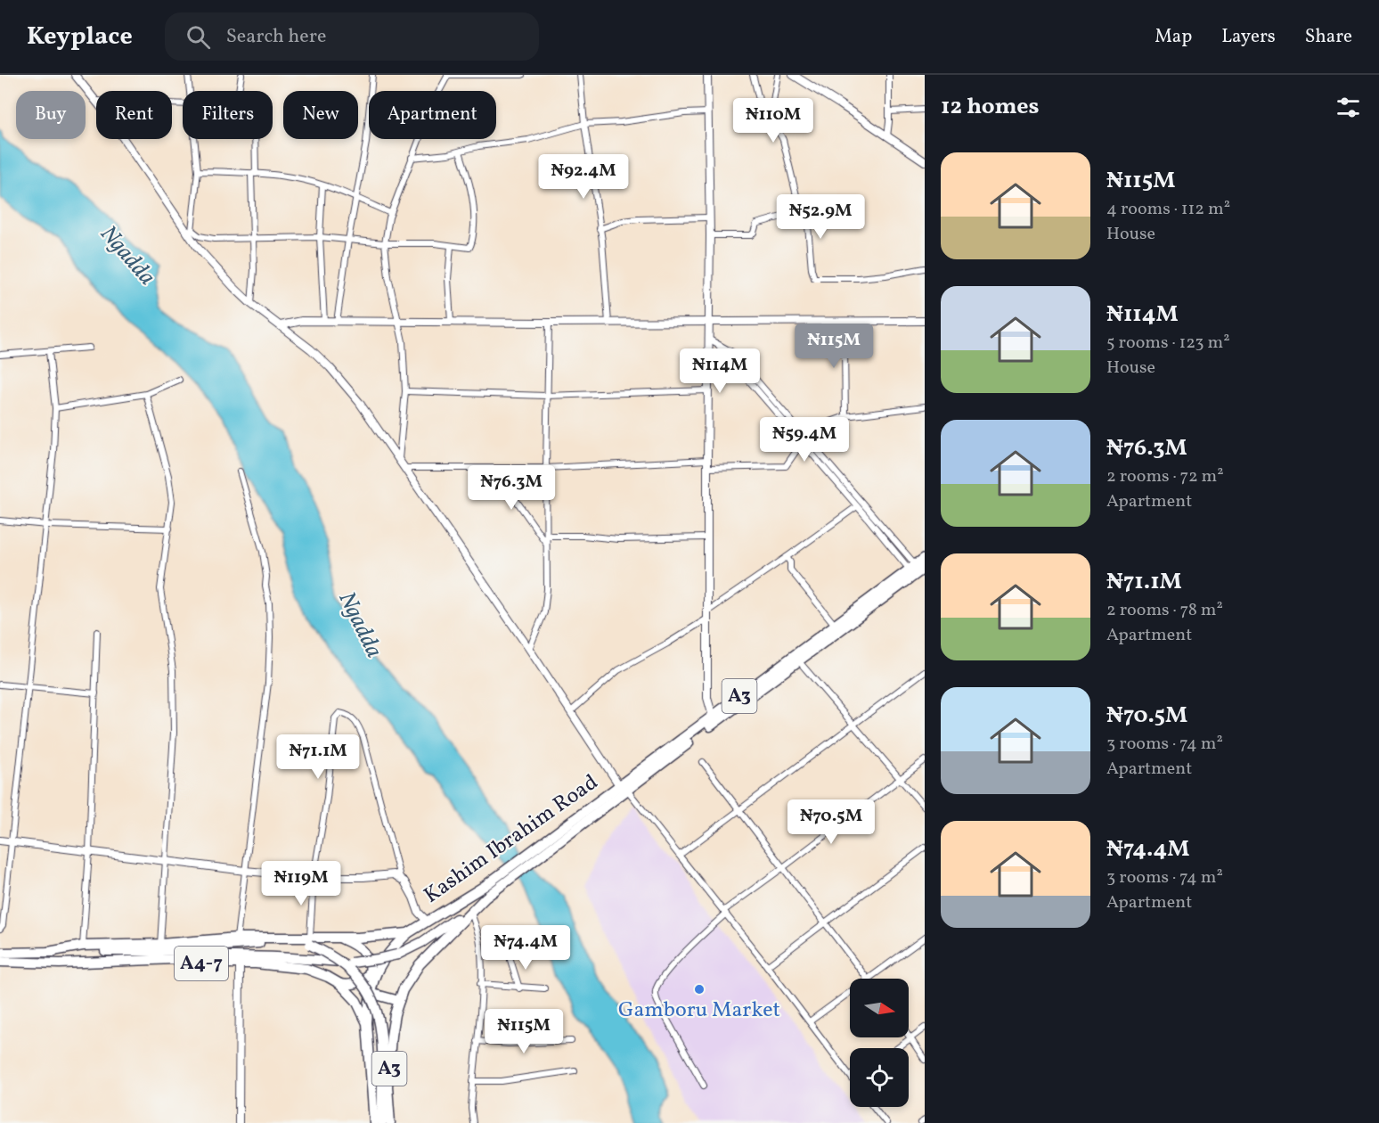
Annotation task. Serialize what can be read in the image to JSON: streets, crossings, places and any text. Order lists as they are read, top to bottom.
{
  "streets": {
    "highway": ["A3", "Kashim Ibrahim Road", "A4-7"]
  },
  "crossings": [
    ["A3", "Kashim Ibrahim Road"],
    ["A3", "A4-7"],
    ["Kashim Ibrahim Road", "A4-7"]
  ],
  "water": ["Ngadda"],
  "places": ["Gamboru Market"],
  "north": "right",
  "page": {
    "header": "Keyplace",
    "search": "Search here",
    "nav": ["Map", "Layers", "Share"],
    "heading": "12 homes",
    "chip": [
      "Buy",
      "Rent",
      "Filters",
      "New",
      "Apartment"
    ],
    "price": [
      "₦110M",
      "₦92.4M",
      "₦52.9M",
      "₦115M",
      "₦114M",
      "₦59.4M",
      "₦76.3M",
      "₦71.1M",
      "₦70.5M",
      "₦119M",
      "₦74.4M",
      "₦115M"
    ],
    "list": [
      {
        "name": "₦115M",
        "note": "4 rooms · 112 m² · House"
      },
      {
        "name": "₦114M",
        "note": "5 rooms · 123 m² · House"
      },
      {
        "name": "₦76.3M",
        "note": "2 rooms · 72 m² · Apartment"
      },
      {
        "name": "₦71.1M",
        "note": "2 rooms · 78 m² · Apartment"
      },
      {
        "name": "₦70.5M",
        "note": "3 rooms · 74 m² · Apartment"
      },
      {
        "name": "₦74.4M",
        "note": "3 rooms · 74 m² · Apartment"
      }
    ]
  }
}
